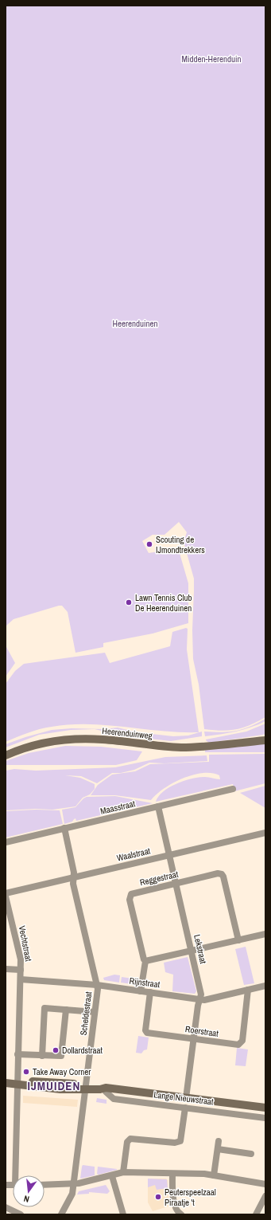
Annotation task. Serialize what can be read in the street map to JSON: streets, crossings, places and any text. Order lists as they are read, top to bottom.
{
  "streets": {
    "main road": ["Heerenduinweg", "Lange Nieuwstraat"],
    "street": [
      "Maasstraat",
      "Waalstraat",
      "Reggestraat",
      "Vechtstraat",
      "Lekstraat",
      "Rijnstraat",
      "Scheldestraat",
      "Roerstraat"
    ]
  },
  "crossings": [
    ["Maasstraat", "Lekstraat"],
    ["Maasstraat", "Scheldestraat"],
    ["Waalstraat", "Lekstraat"],
    ["Waalstraat", "Scheldestraat"],
    ["Reggestraat", "Lekstraat"],
    ["Reggestraat", "Rijnstraat"],
    ["Vechtstraat", "Rijnstraat"],
    ["Vechtstraat", "Lange Nieuwstraat"],
    ["Lekstraat", "Rijnstraat"],
    ["Lekstraat", "Roerstraat"],
    ["Lekstraat", "Lange Nieuwstraat"],
    ["Rijnstraat", "Scheldestraat"],
    ["Rijnstraat", "Roerstraat"],
    ["Scheldestraat", "Lange Nieuwstraat"]
  ],
  "districts": ["IJMUIDEN"],
  "parks": ["Midden-Herenduin", "Heerenduinen"],
  "places": [
    "Scouting de IJmondtrekkers",
    "Lawn Tennis Club De Heerenduinen",
    "Dollardstraat",
    "Take Away Corner",
    "Peuterspeelzaal Piraatje 't"
  ],
  "north": "bottom"
}
